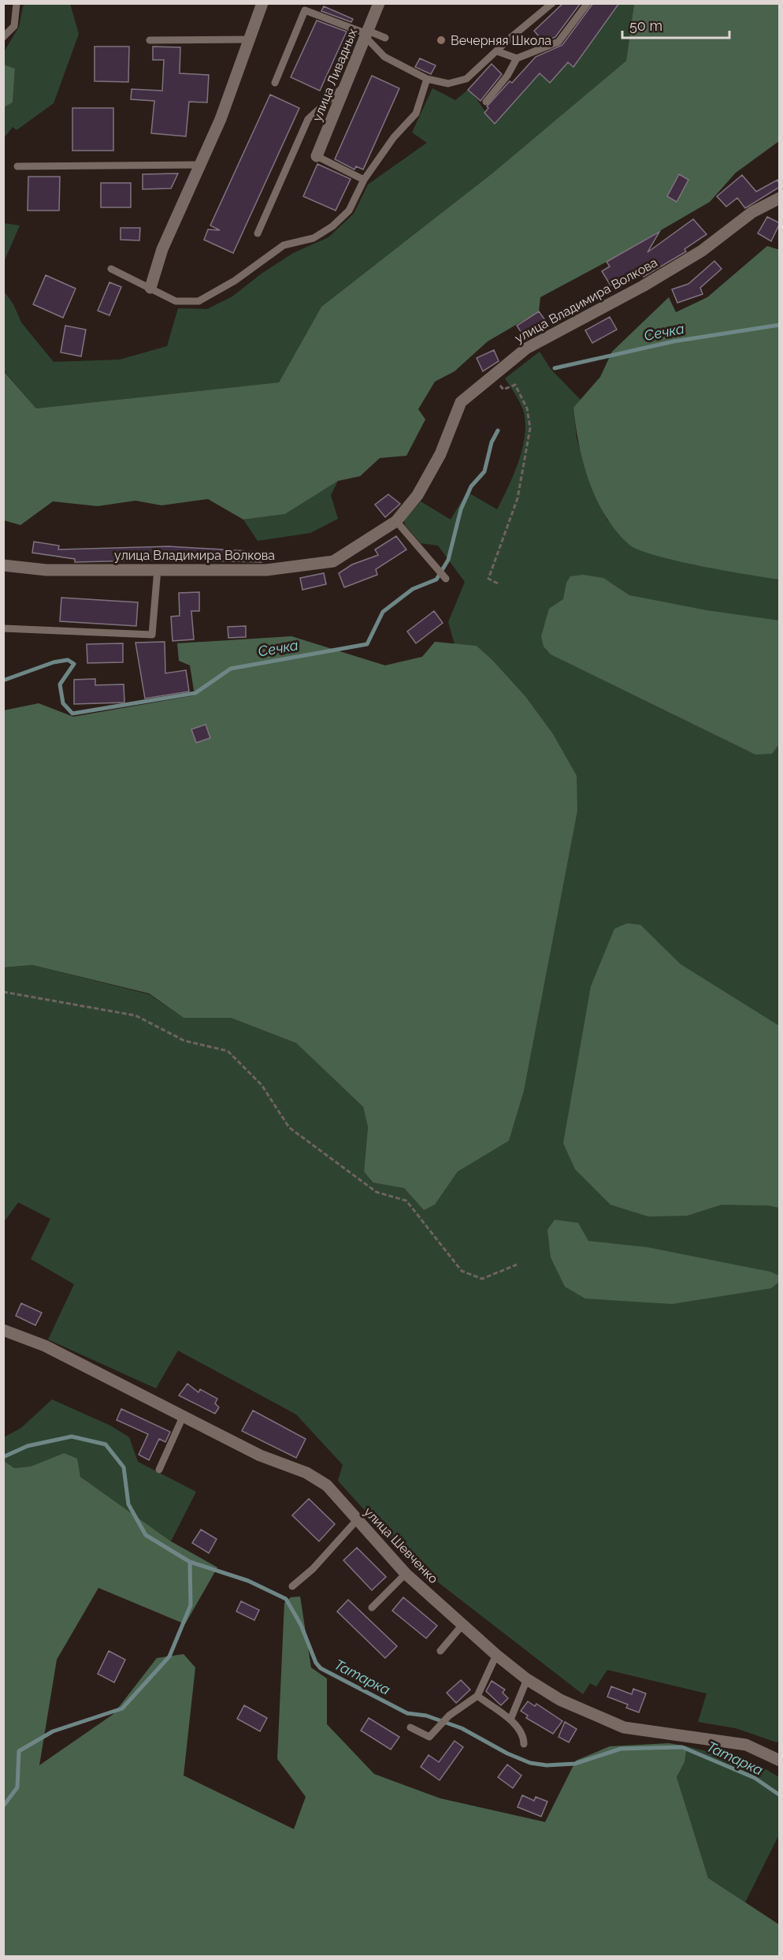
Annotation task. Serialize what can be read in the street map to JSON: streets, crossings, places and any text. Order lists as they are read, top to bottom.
{
  "streets": {
    "street": ["улица Ливадных", "улица Владимира Волкова", "улица Шевченко"]
  },
  "water": ["Сечка", "Татарка"],
  "places": ["Вечерняя Школа"],
  "scale_bar": "50 m"
}
